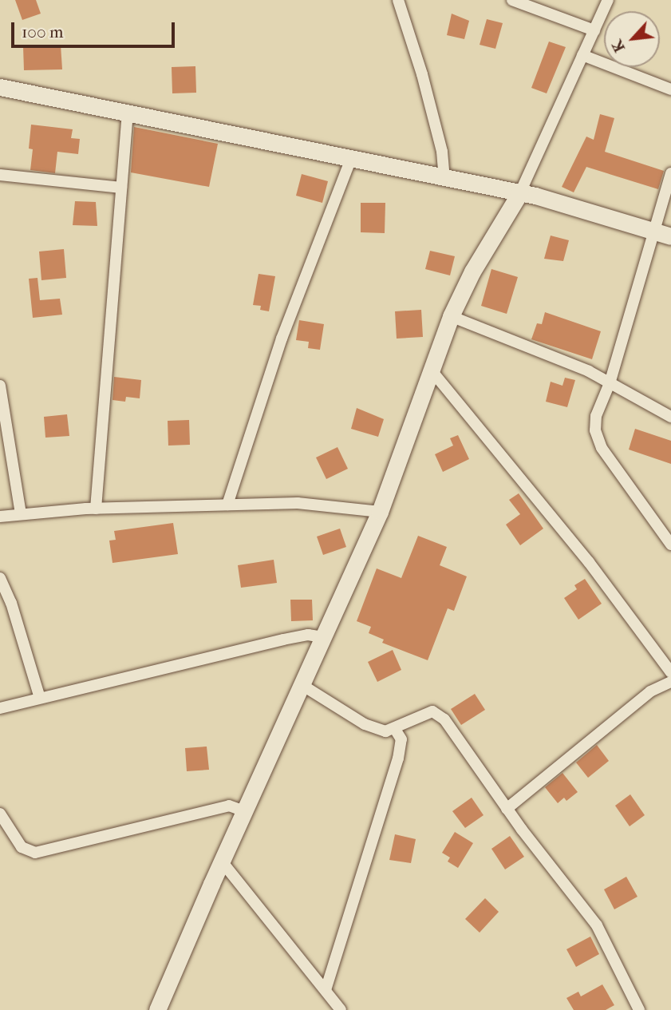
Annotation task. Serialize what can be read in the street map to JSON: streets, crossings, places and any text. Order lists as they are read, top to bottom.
{
  "scale_bar": "100 m",
  "north": "bottom left"
}
